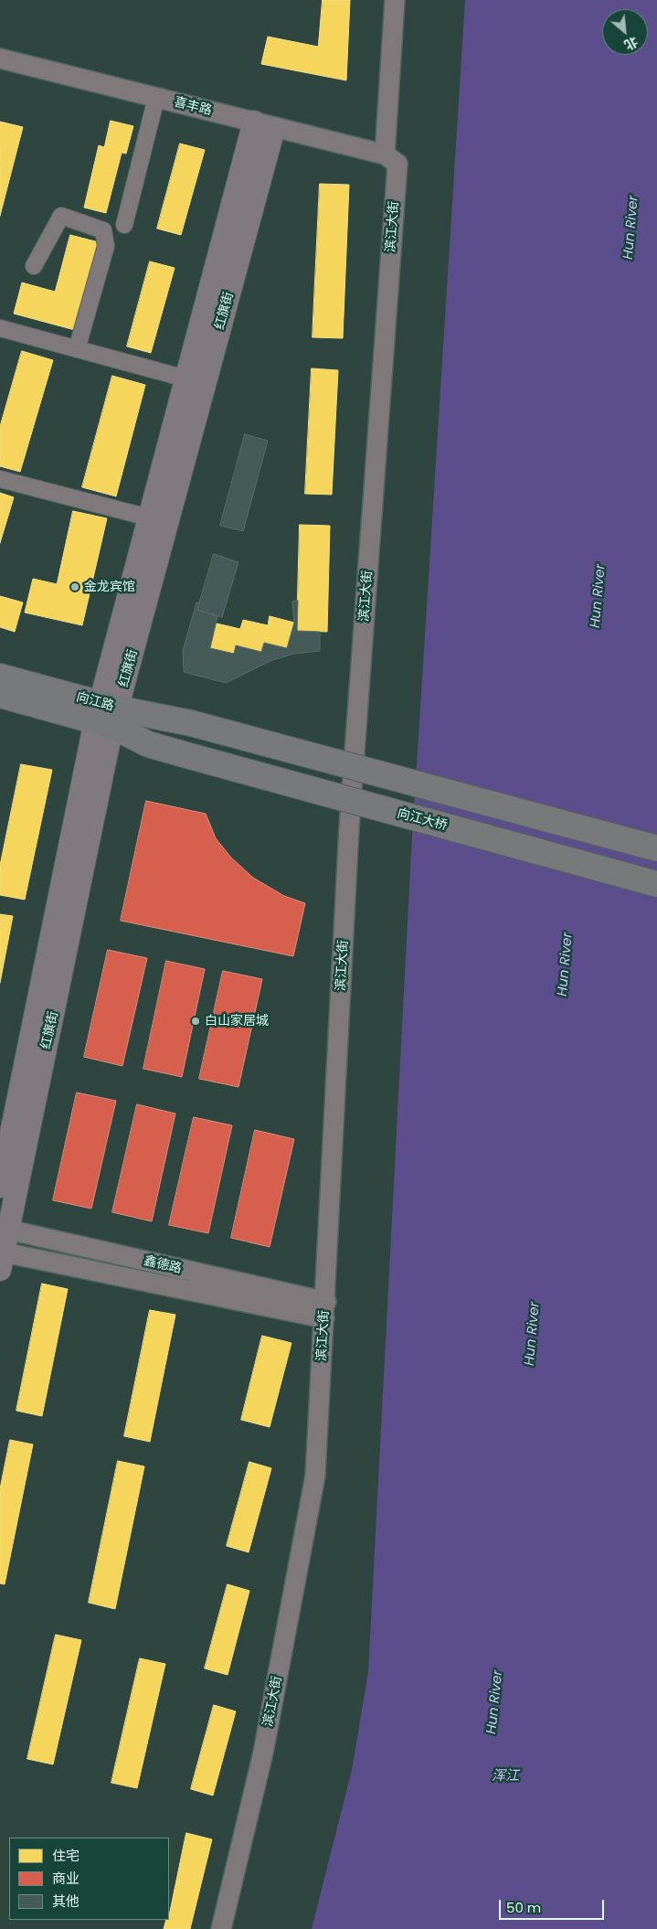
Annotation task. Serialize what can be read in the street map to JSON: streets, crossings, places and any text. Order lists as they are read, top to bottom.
{
  "streets": {
    "main road": ["红旗街", "向江路", "向江大桥"],
    "street": ["喜丰路", "滨江大街", "鑫德路"]
  },
  "crossings": [
    ["喜丰路", "滨江大街"],
    ["喜丰路", "红旗街"],
    ["滨江大街", "鑫德路"],
    ["红旗街", "向江路"],
    ["红旗街", "鑫德路"],
    ["向江路", "向江大桥"]
  ],
  "water": ["Hun River", "浑江"],
  "places": ["金龙宾馆", "白山家居城"],
  "legend": ["住宅", "商业", "其他"],
  "scale_bar": "50 m",
  "north": "bottom right"
}
